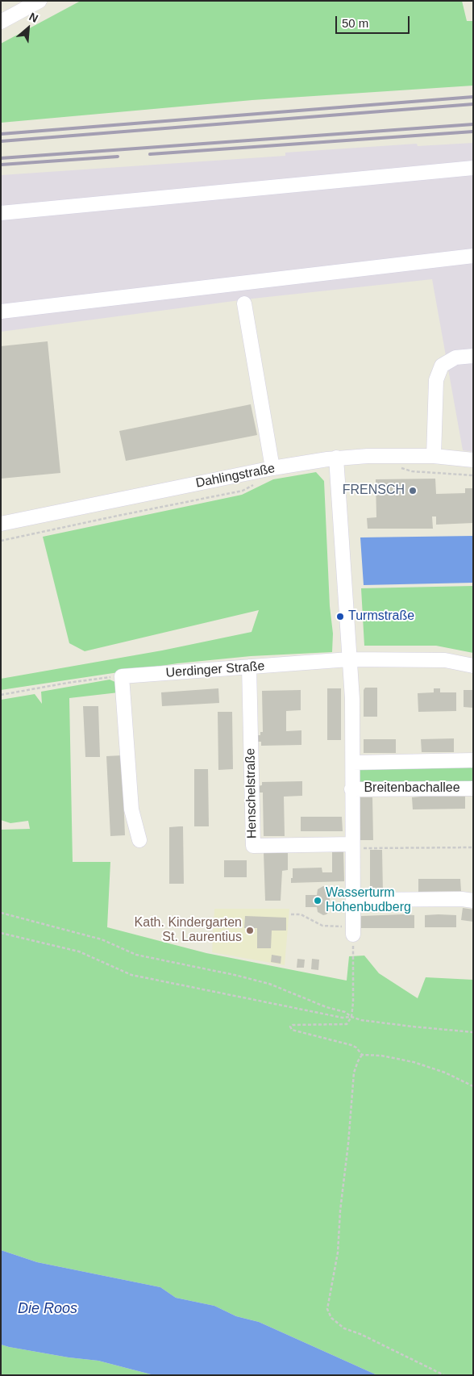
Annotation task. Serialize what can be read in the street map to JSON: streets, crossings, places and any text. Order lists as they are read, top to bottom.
{
  "streets": {
    "street": [
      "Dahlingstraße",
      "Uerdinger Straße",
      "Breitenbachallee",
      "Henschelstraße"
    ]
  },
  "crossings": [
    ["Uerdinger Straße", "Henschelstraße"]
  ],
  "water": ["Die Roos"],
  "places": [
    "FRENSCH",
    "Turmstraße",
    "Wasserturm Hohenbudberg",
    "Kath. Kindergarten St. Laurentius"
  ],
  "scale_bar": "50 m",
  "north": "top right"
}
